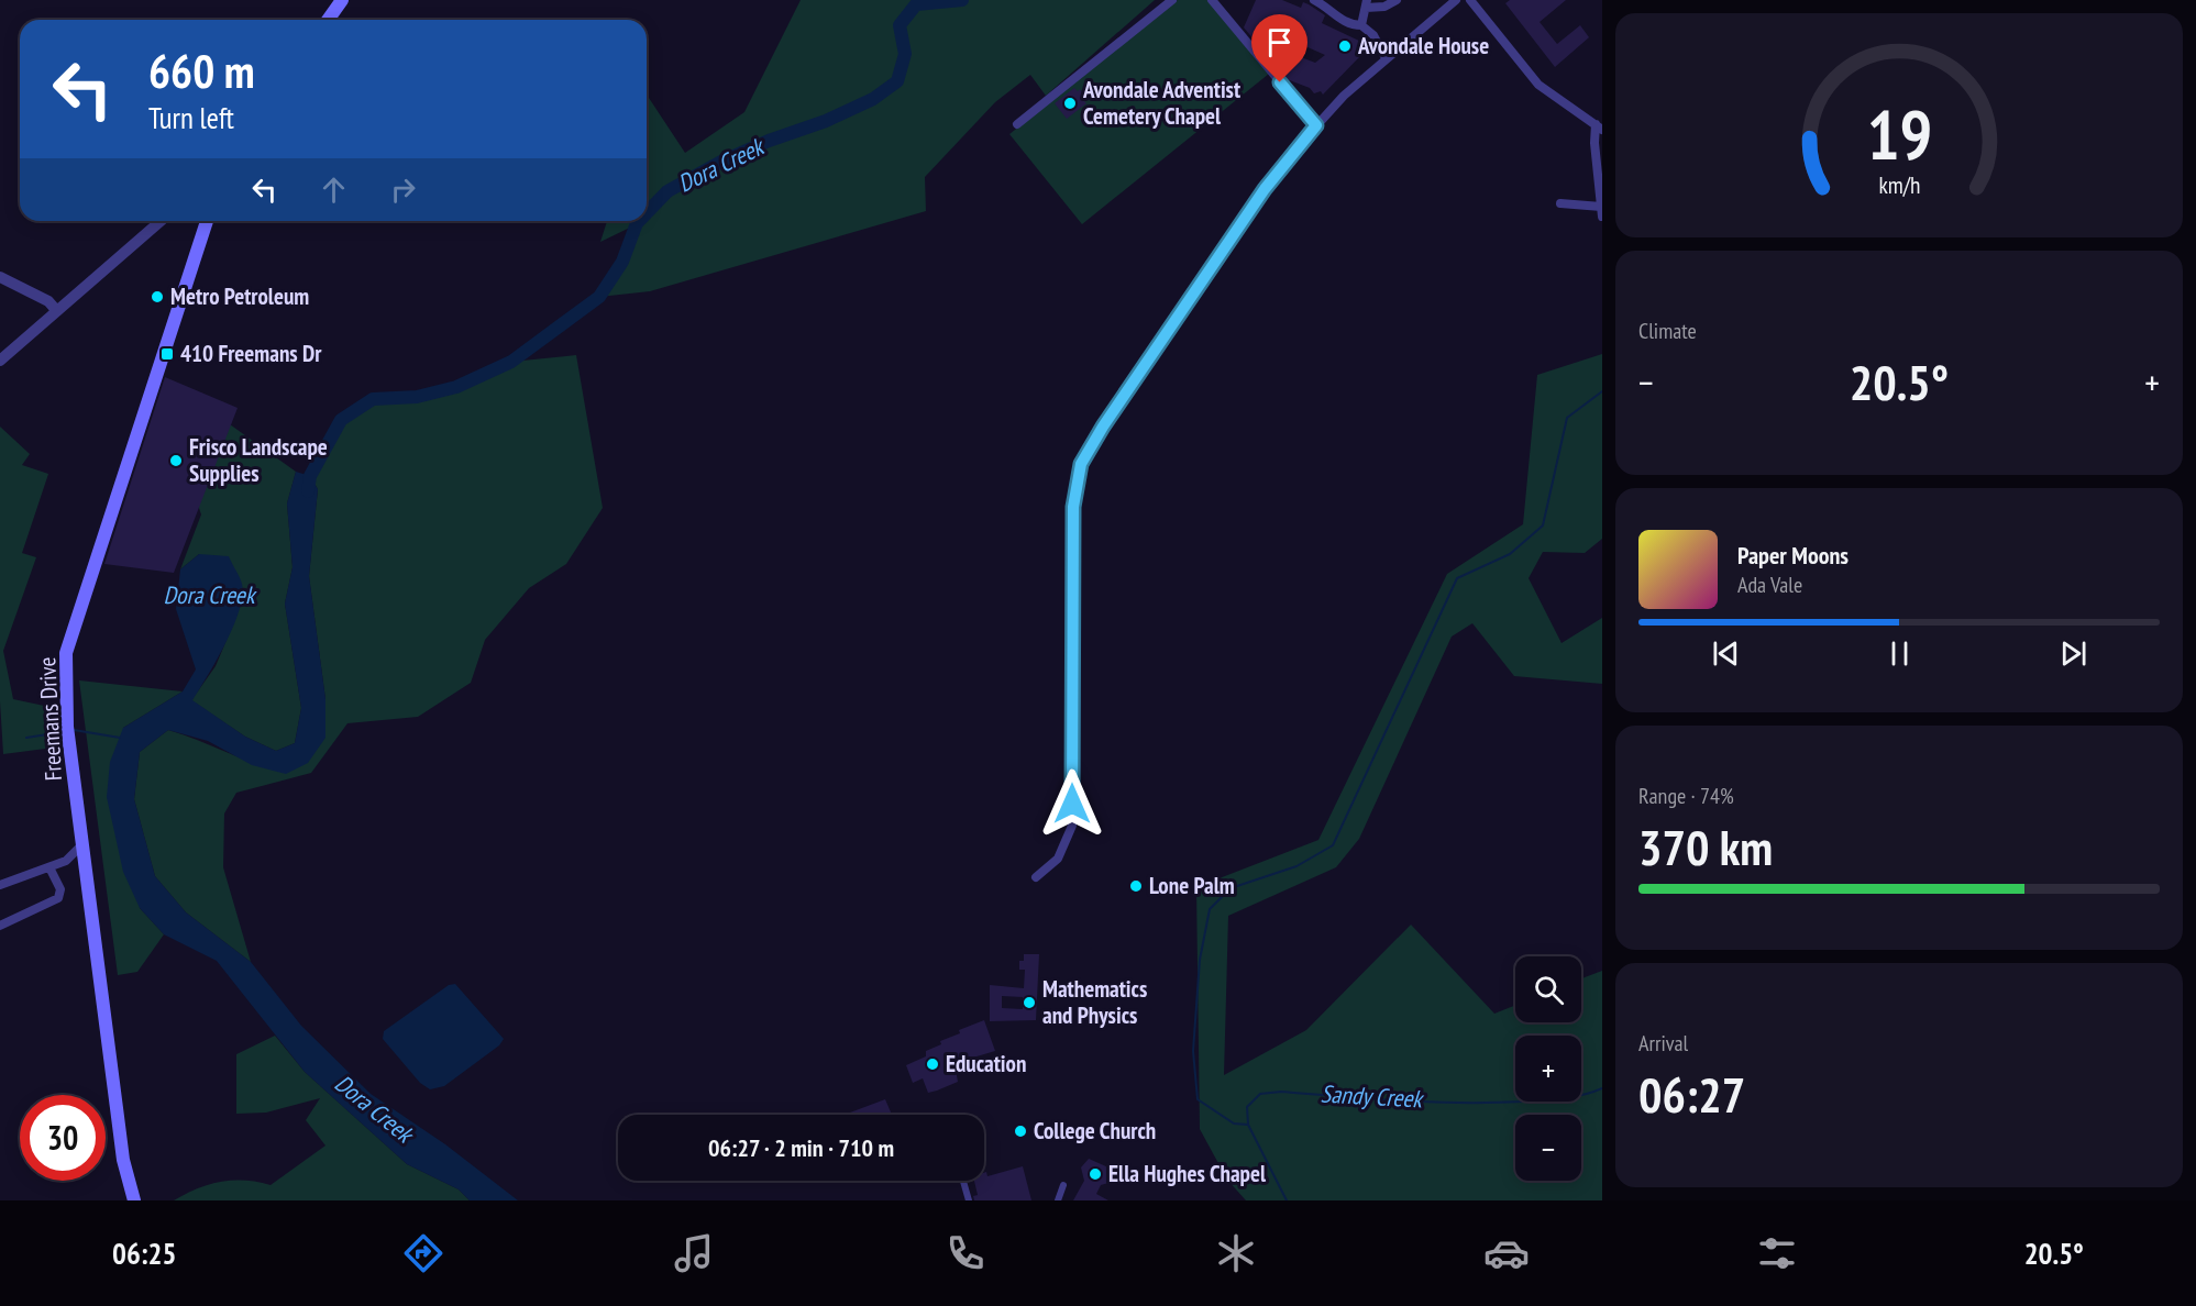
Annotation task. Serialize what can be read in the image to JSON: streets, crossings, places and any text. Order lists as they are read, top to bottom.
{
  "streets": {
    "main road": ["Freemans Drive"]
  },
  "water": ["Dora Creek", "Sandy Creek"],
  "places": {
    "other": [
      "Avondale House",
      "Avondale Adventist Cemetery Chapel",
      "Metro Petroleum",
      "Frisco Landscape Supplies",
      "Lone Palm",
      "Mathematics and Physics",
      "Education",
      "College Church",
      "Ella Hughes Chapel"
    ],
    "transit": ["410 Freemans Dr"]
  },
  "page": {
    "turn": ["660 m", "Turn left"],
    "tile": [
      "Climate",
      ["Range · 74%", "370 km"],
      ["Arrival", "06:27"]
    ],
    "heat": ["−", "20.5°", "+"],
    "song": ["Paper Moons", "Ada Vale"],
    "map_buttons": ["+", "−"],
    "limit": "30",
    "trip": "06:27 · 2 min · 710 m",
    "tabs": ["06:25", "20.5°"],
    "gauge": ["19", "km/h"]
  }
}
